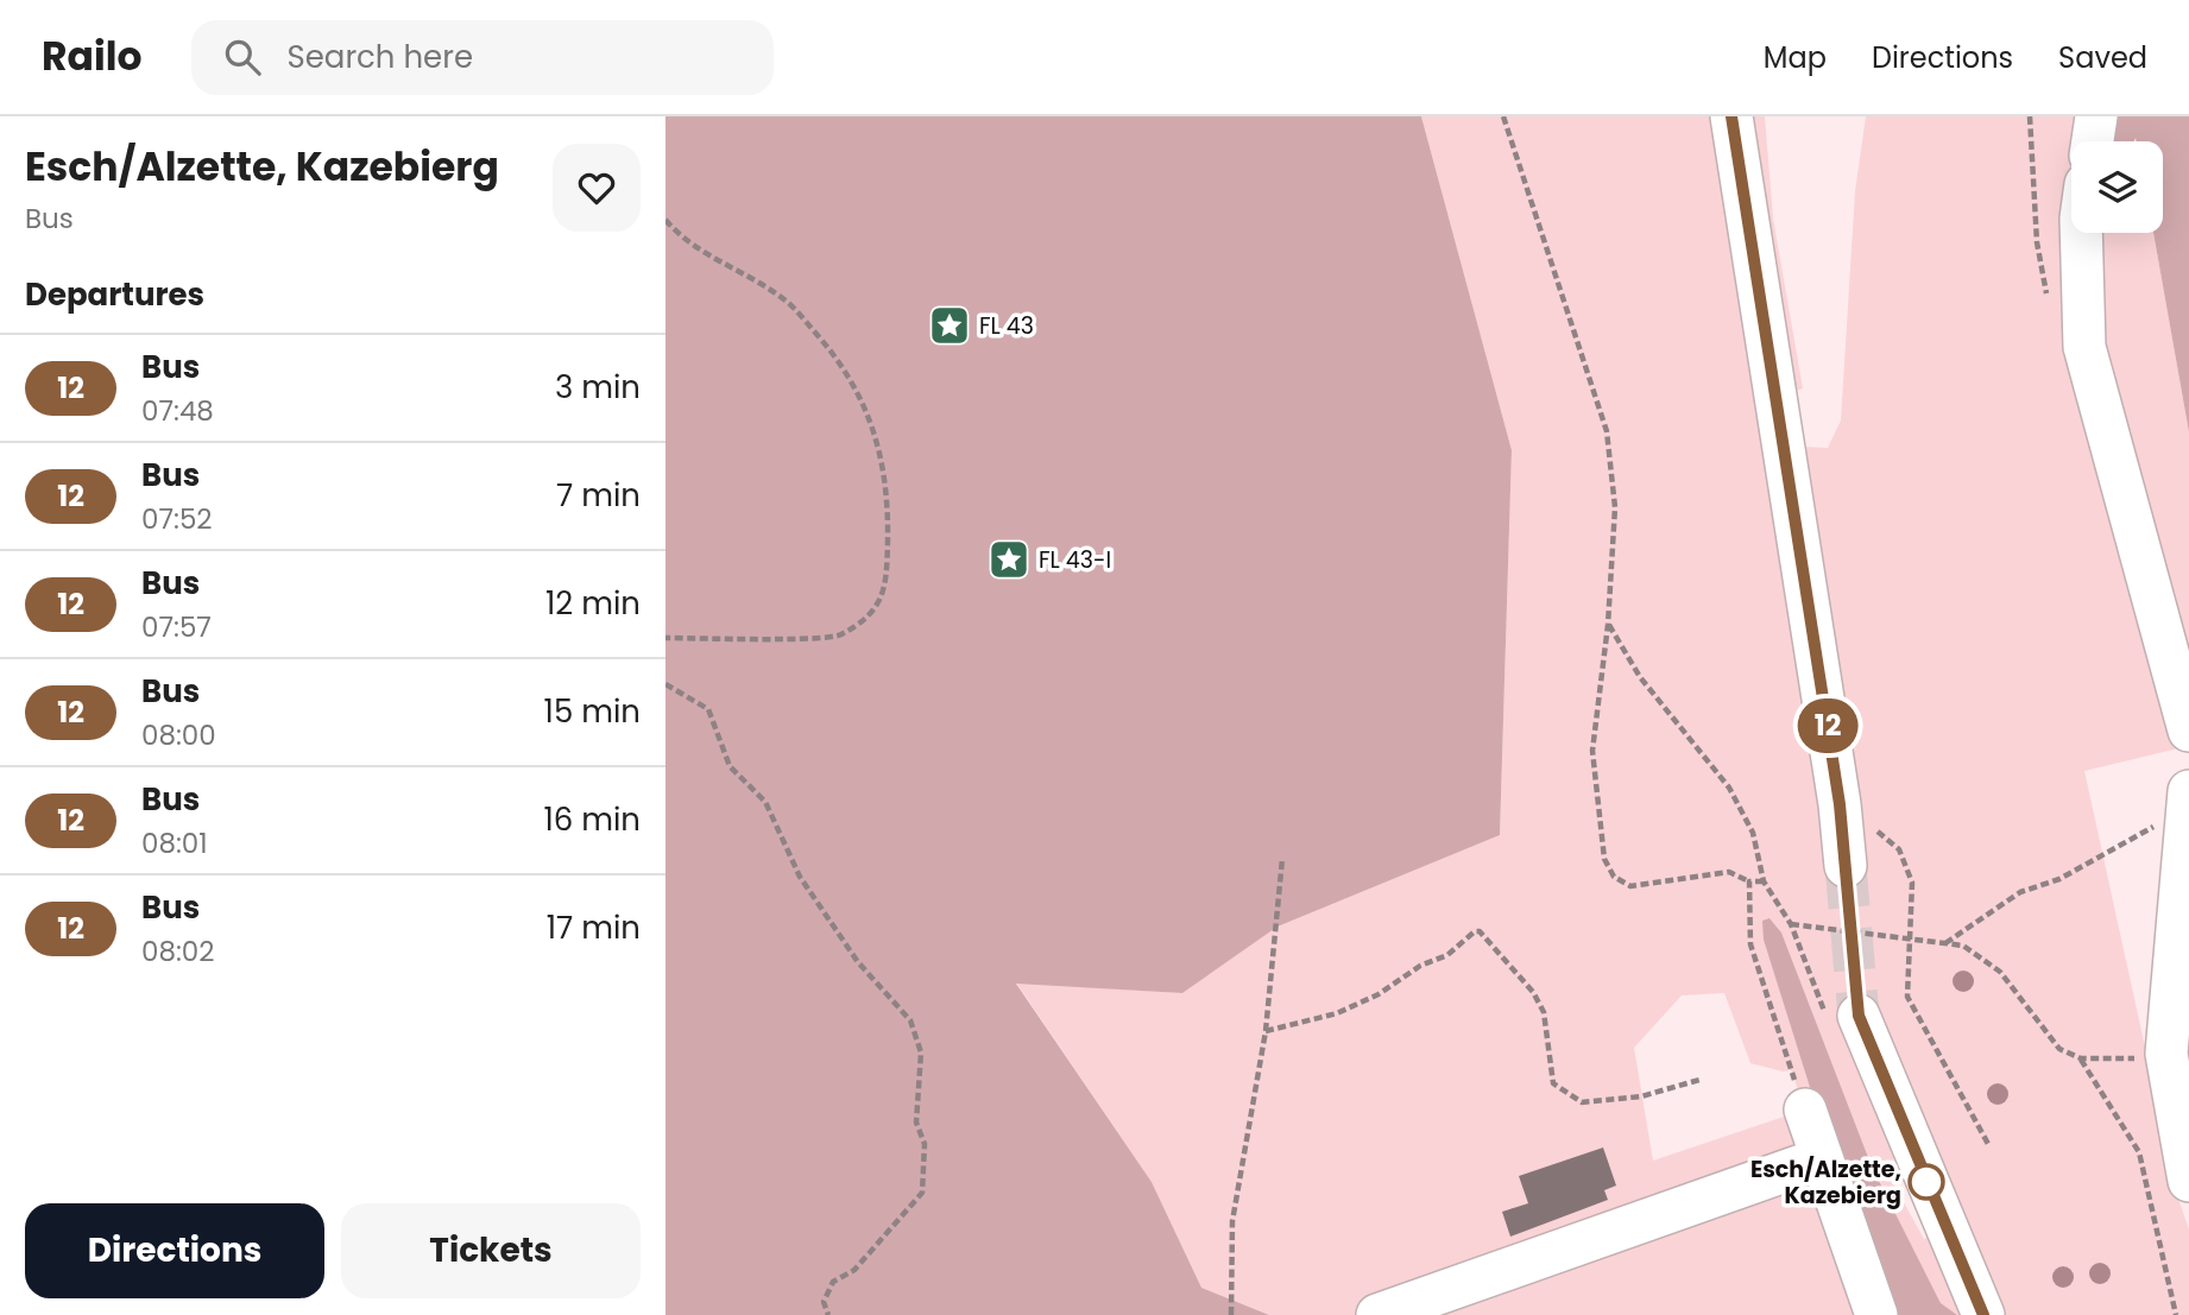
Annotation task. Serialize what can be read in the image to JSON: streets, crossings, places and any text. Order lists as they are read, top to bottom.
{
  "places": {
    "place": ["FL 43", "FL 43-I"],
    "other": ["Esch/Alzette, Kazebierg"]
  },
  "lines": ["bus line 12"],
  "page": {
    "header": "Railo",
    "search": "Search here",
    "nav": ["Map", "Directions", "Saved"],
    "heading": [
      ["Esch/Alzette, Kazebierg", "Bus"],
      "Departures"
    ],
    "on_map": "12",
    "list": [
      {
        "mark": "12",
        "name": "Bus",
        "note": "07:48",
        "value": "3 min"
      },
      {
        "mark": "12",
        "name": "Bus",
        "note": "07:52",
        "value": "7 min"
      },
      {
        "mark": "12",
        "name": "Bus",
        "note": "07:57",
        "value": "12 min"
      },
      {
        "mark": "12",
        "name": "Bus",
        "note": "08:00",
        "value": "15 min"
      },
      {
        "mark": "12",
        "name": "Bus",
        "note": "08:01",
        "value": "16 min"
      },
      {
        "mark": "12",
        "name": "Bus",
        "note": "08:02",
        "value": "17 min"
      }
    ],
    "buttons": ["Directions", "Tickets"]
  }
}
